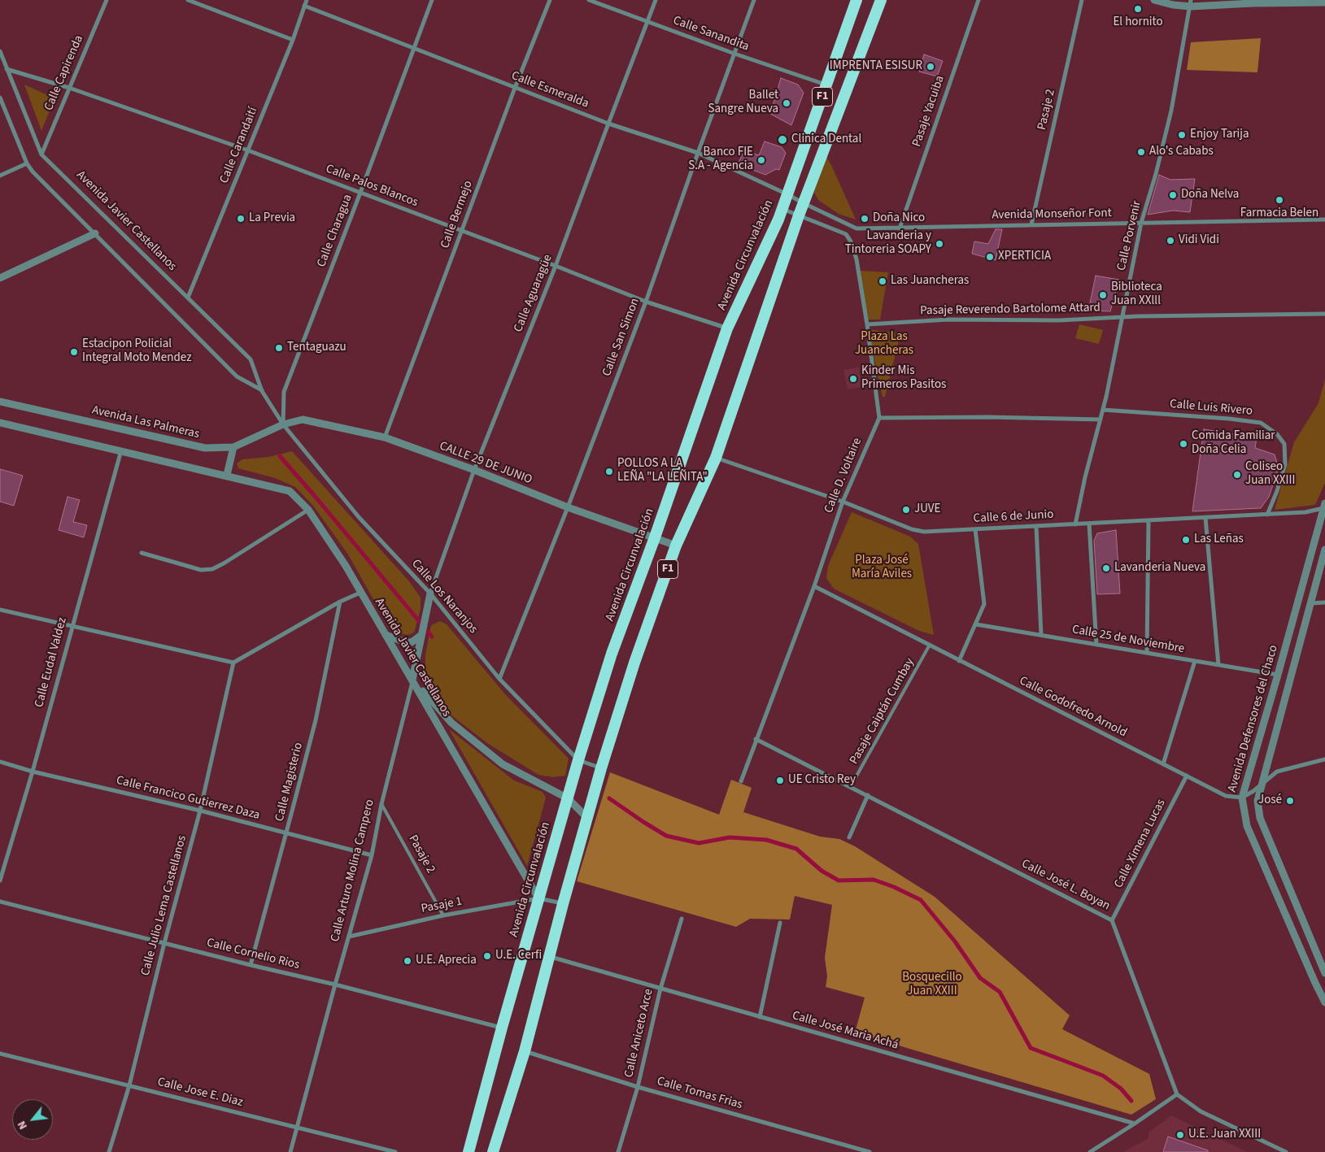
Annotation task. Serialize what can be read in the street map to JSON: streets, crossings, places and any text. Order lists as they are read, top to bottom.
{
  "streets": {
    "highway": ["F1", "Avenida Circunvalación"],
    "street": [
      "Calle Sanandita",
      "Calle Capirenda",
      "Calle Esmeralda",
      "Pasaje 2",
      "Pasaje Yacuiba",
      "Calle Carandaití",
      "Calle Palos Blancos",
      "Calle Bermejo",
      "Avenida Monseñor Font",
      "Avenida Javier Castellanos",
      "Calle Charagua",
      "Calle Porvenir",
      "Calle Aguaragüe",
      "Pasaje Reverendo Bartolome Attard",
      "Calle San Simon",
      "Calle Luis Rivero",
      "Avenida Las Palmeras",
      "CALLE 29 DE JUNIO",
      "Calle D. Voltaire",
      "Calle 6 de Junio",
      "Calle Los Naranjos",
      "Calle 25 de Noviembre",
      "Calle Eudal Valdez",
      "Calle Godofredo Arnold",
      "Avenida Defensores del Chaco",
      "Calle Magisterio",
      "Calle Francico Gutierrez Daza",
      "Calle Ximena Lucas",
      "Calle Arturo Molina Campero",
      "Calle José L. Boyan",
      "Calle Julio Lema Castellanos",
      "Pasaje 1",
      "Calle Cornelio Rios",
      "Calle José Maria Achá",
      "Calle Aniceto Arce",
      "Calle Jose E. Diaz",
      "Calle Tomas Frias"
    ],
    "lane": ["Pasaje Caiptán Cumbay"]
  },
  "crossings": [
    ["Calle Sanandita", "Avenida Circunvalación"],
    ["Calle Sanandita", "Calle Aguaragüe"],
    ["Calle Sanandita", "Calle San Simon"],
    ["Calle Capirenda", "Calle Palos Blancos"],
    ["Calle Capirenda", "Avenida Javier Castellanos"],
    ["Calle Esmeralda", "Calle Carandaití"],
    ["Calle Esmeralda", "Calle Bermejo"],
    ["Calle Esmeralda", "Avenida Monseñor Font"],
    ["Calle Esmeralda", "Calle Charagua"],
    ["Calle Esmeralda", "Avenida Circunvalación"],
    ["Calle Esmeralda", "Calle Aguaragüe"],
    ["Calle Esmeralda", "Calle San Simon"],
    ["F1", "Avenida Monseñor Font"],
    ["F1", "CALLE 29 DE JUNIO"],
    ["F1", "Calle 6 de Junio"],
    ["F1", "Calle Los Naranjos"],
    ["F1", "Calle José Maria Achá"],
    ["F1", "Calle Tomas Frias"],
    ["Pasaje 2", "Avenida Monseñor Font"],
    ["Pasaje 2", "Calle Arturo Molina Campero"],
    ["Pasaje 2", "Pasaje 1"],
    ["Pasaje Yacuiba", "Avenida Monseñor Font"],
    ["Calle Carandaití", "Calle Palos Blancos"],
    ["Calle Carandaití", "Avenida Javier Castellanos"],
    ["Calle Palos Blancos", "Calle Bermejo"],
    ["Calle Palos Blancos", "Avenida Javier Castellanos"],
    ["Calle Palos Blancos", "Calle Charagua"],
    ["Calle Palos Blancos", "Avenida Circunvalación"],
    ["Calle Palos Blancos", "Calle Aguaragüe"],
    ["Calle Palos Blancos", "Calle San Simon"],
    ["Calle Bermejo", "CALLE 29 DE JUNIO"],
    ["Avenida Monseñor Font", "Calle Porvenir"],
    ["Avenida Monseñor Font", "Avenida Circunvalación"],
    ["Avenida Javier Castellanos", "Calle Charagua"],
    ["Avenida Javier Castellanos", "Avenida Circunvalación"],
    ["Avenida Javier Castellanos", "Avenida Las Palmeras"],
    ["Avenida Javier Castellanos", "CALLE 29 DE JUNIO"],
    ["Avenida Javier Castellanos", "Calle Los Naranjos"],
    ["Avenida Javier Castellanos", "Calle Arturo Molina Campero"],
    ["Avenida Javier Castellanos", "Pasaje 1"],
    ["Calle Charagua", "Avenida Las Palmeras"],
    ["Calle Charagua", "CALLE 29 DE JUNIO"],
    ["Calle Charagua", "Calle Los Naranjos"],
    ["Calle Porvenir", "Pasaje Reverendo Bartolome Attard"],
    ["Calle Porvenir", "Calle Luis Rivero"],
    ["Calle Porvenir", "Calle 6 de Junio"],
    ["Avenida Circunvalación", "CALLE 29 DE JUNIO"],
    ["Avenida Circunvalación", "Calle Los Naranjos"],
    ["Avenida Circunvalación", "Pasaje 1"],
    ["Avenida Circunvalación", "Calle Cornelio Rios"],
    ["Calle Aguaragüe", "CALLE 29 DE JUNIO"],
    ["Calle Aguaragüe", "Calle Los Naranjos"],
    ["Calle Aguaragüe", "Calle Arturo Molina Campero"],
    ["Calle San Simon", "CALLE 29 DE JUNIO"],
    ["Calle San Simon", "Calle Los Naranjos"],
    ["Calle Luis Rivero", "Calle 6 de Junio"],
    ["Avenida Las Palmeras", "CALLE 29 DE JUNIO"],
    ["Avenida Las Palmeras", "Calle Los Naranjos"],
    ["CALLE 29 DE JUNIO", "Calle Los Naranjos"],
    ["Calle D. Voltaire", "Calle 6 de Junio"],
    ["Calle D. Voltaire", "Calle Godofredo Arnold"],
    ["Calle D. Voltaire", "Calle José L. Boyan"],
    ["Calle 6 de Junio", "Avenida Defensores del Chaco"],
    ["Calle Los Naranjos", "Calle Arturo Molina Campero"],
    ["Calle 25 de Noviembre", "Avenida Defensores del Chaco"],
    ["Calle Eudal Valdez", "Calle Francico Gutierrez Daza"],
    ["Calle Godofredo Arnold", "Pasaje Caiptán Cumbay"],
    ["Calle Godofredo Arnold", "Avenida Defensores del Chaco"],
    ["Calle Godofredo Arnold", "Calle Ximena Lucas"],
    ["Pasaje Caiptán Cumbay", "Calle José L. Boyan"],
    ["Calle Magisterio", "Calle Francico Gutierrez Daza"],
    ["Calle Magisterio", "Calle Cornelio Rios"],
    ["Calle Francico Gutierrez Daza", "Calle Arturo Molina Campero"],
    ["Calle Francico Gutierrez Daza", "Calle Julio Lema Castellanos"],
    ["Calle Ximena Lucas", "Calle José L. Boyan"],
    ["Calle Arturo Molina Campero", "Pasaje 1"],
    ["Calle Arturo Molina Campero", "Calle Cornelio Rios"],
    ["Calle Arturo Molina Campero", "Calle Jose E. Diaz"],
    ["Calle Julio Lema Castellanos", "Calle Cornelio Rios"],
    ["Calle Julio Lema Castellanos", "Calle Jose E. Diaz"],
    ["Calle José Maria Achá", "Calle Aniceto Arce"],
    ["Calle Aniceto Arce", "Calle Tomas Frias"]
  ],
  "parks": ["Plaza Las Juancheras", "Plaza José María Aviles", "Bosquecillo Juan XXIII"],
  "places": [
    "El hornito",
    "IMPRENTA ESISUR",
    "Ballet Sangre Nueva",
    "Enjoy Tarija",
    "Clinica Dental",
    "Alo's Cababs",
    "Banco FIE S.A - Agencia",
    "Doña Nelva",
    "Farmacia Belen",
    "La Previa",
    "Doña Nico",
    "Vidi Vidi",
    "Lavanderia y Tintoreria SOAPY",
    "XPERTICIA",
    "Las Juancheras",
    "Biblioteca Juan XXlll",
    "Tentaguazu",
    "Estacipon Policial Integral Moto Mendez",
    "Kinder Mis Primeros Pasitos",
    "Comida Familiar Doña Celia",
    "POLLOS A LA LEÑA \"LA LEÑITA\"",
    "Coliseo Juan XXIII",
    "JUVE",
    "Las Leñas",
    "Lavanderia Nueva",
    "UE Cristo Rey",
    "José",
    "U.E. Cerfi",
    "U.E. Aprecia",
    "U.E. Juan XXIII"
  ],
  "north": "bottom left"
}
